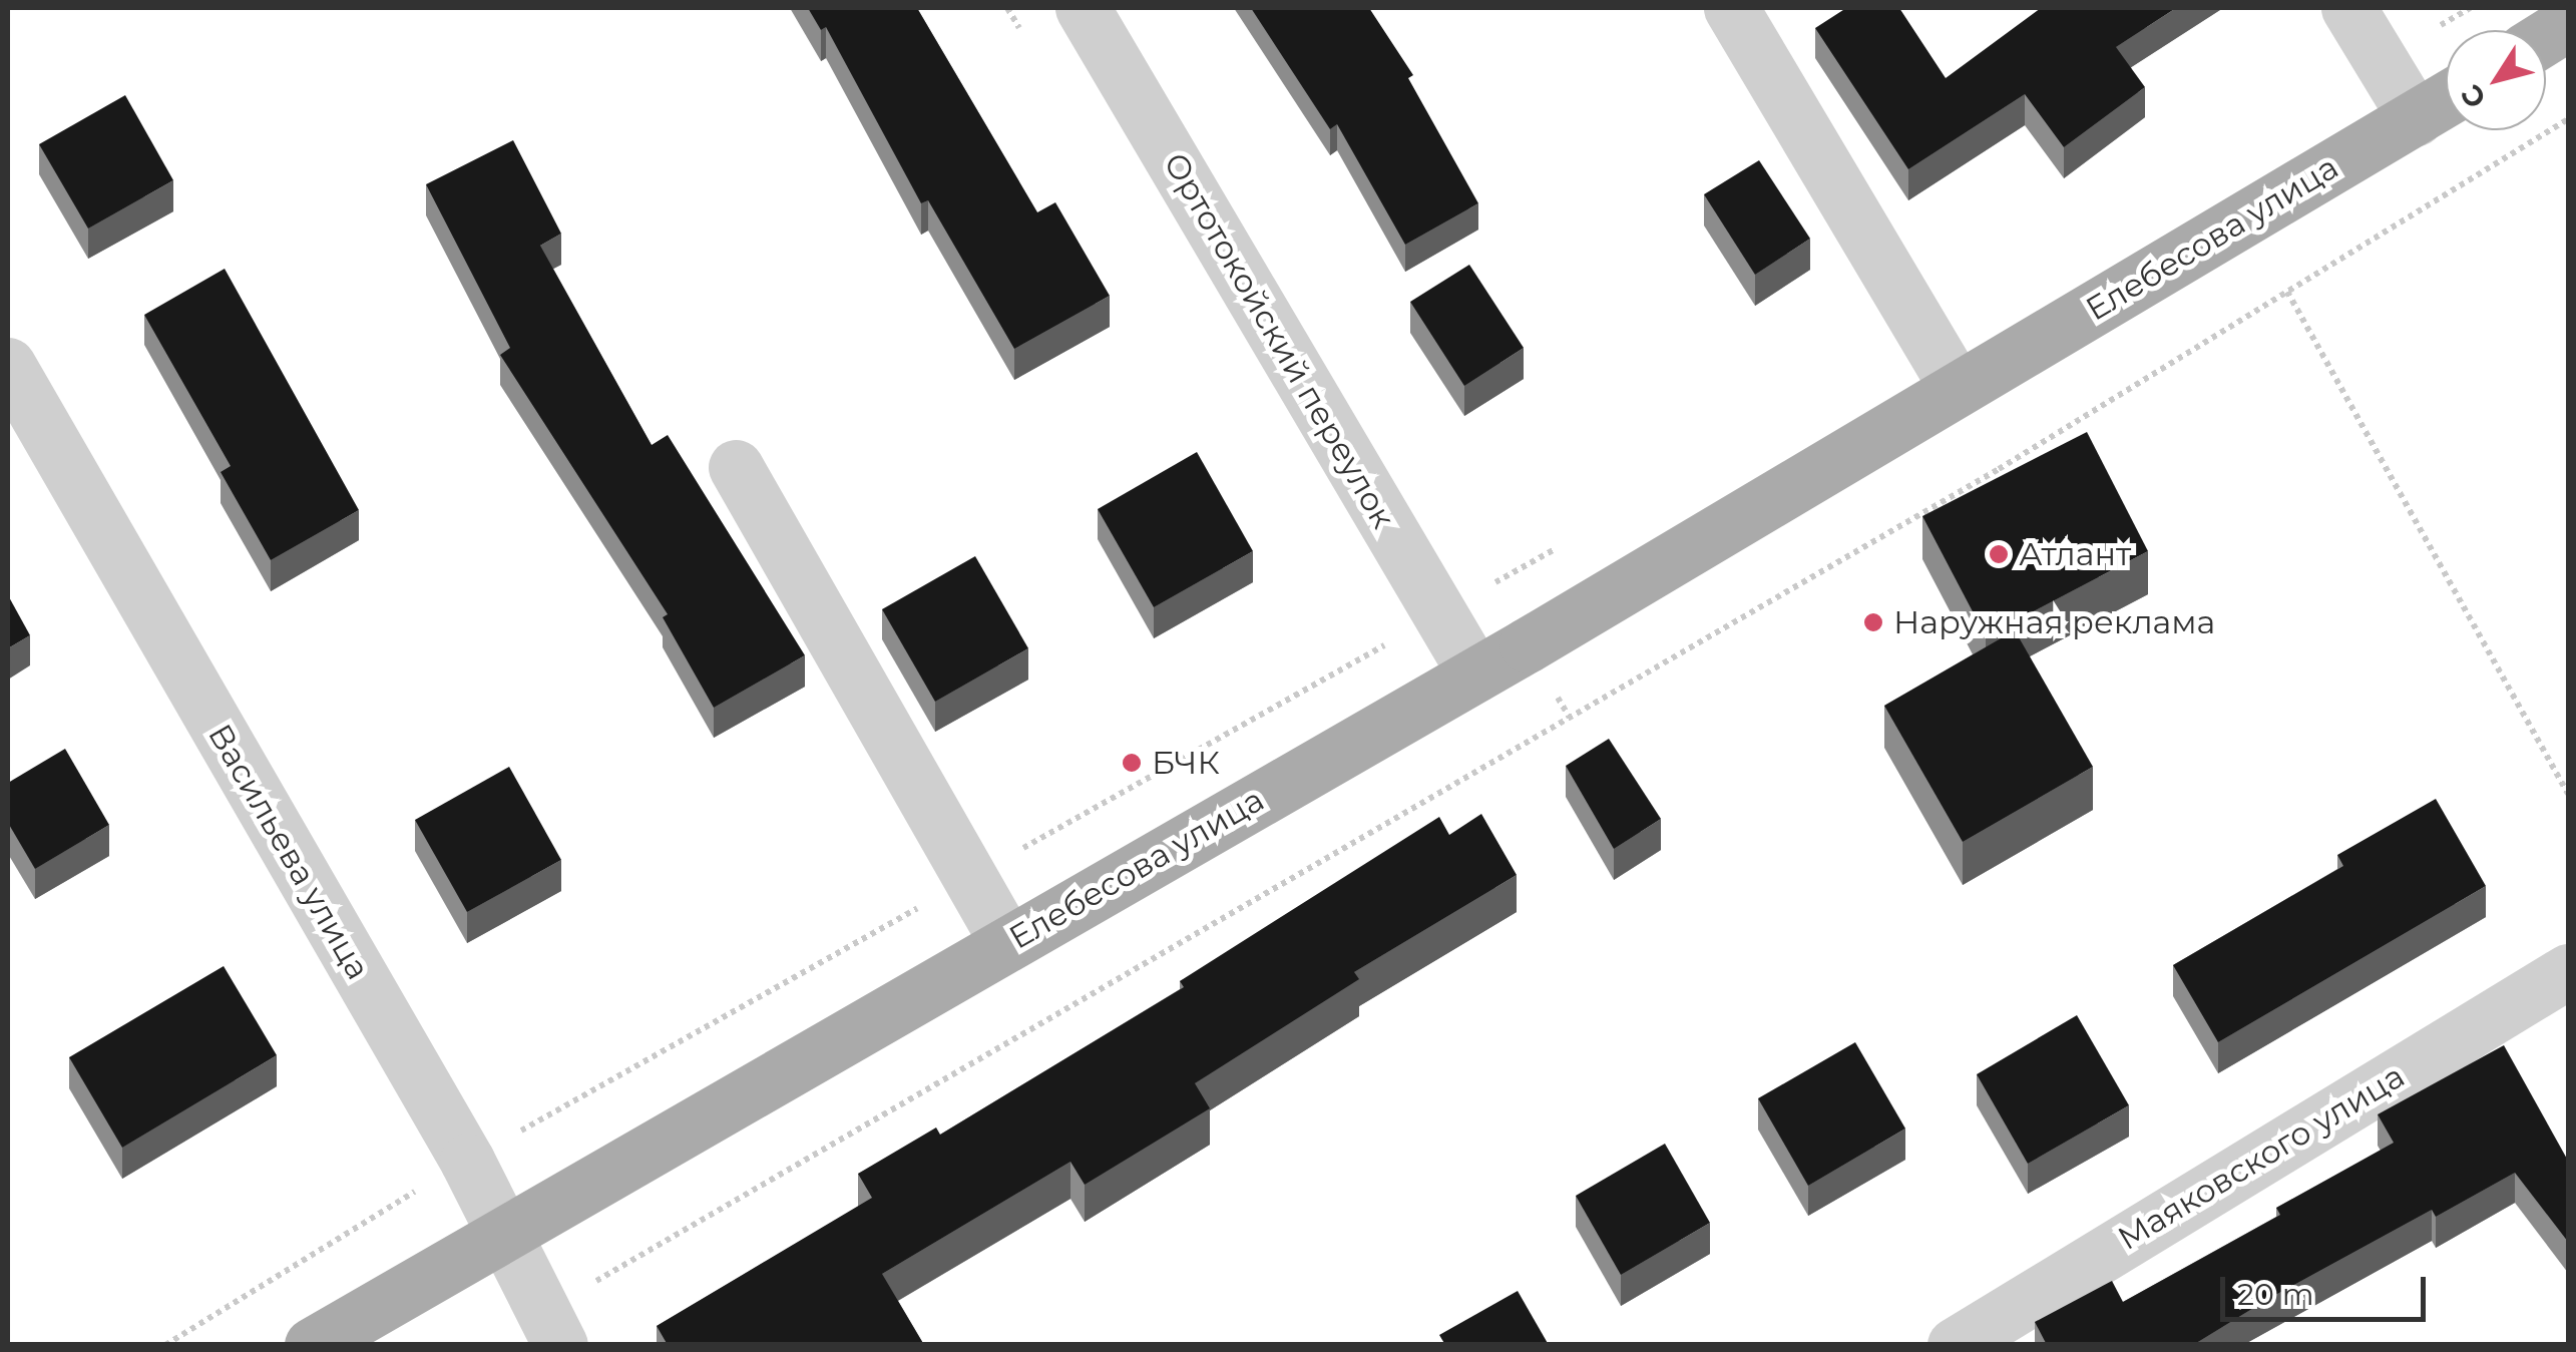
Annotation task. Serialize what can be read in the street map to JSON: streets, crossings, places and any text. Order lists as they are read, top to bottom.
{
  "streets": {
    "main road": ["Елебесова улица"],
    "street": ["Ортотокойский переулок", "Васильева улица", "Маяковского улица"]
  },
  "crossings": [
    ["Елебесова улица", "Ортотокойский переулок"],
    ["Елебесова улица", "Васильева улица"]
  ],
  "places": ["Атлант", "Наружная реклама", "БЧК"],
  "scale_bar": "20 m",
  "north": "bottom left"
}
